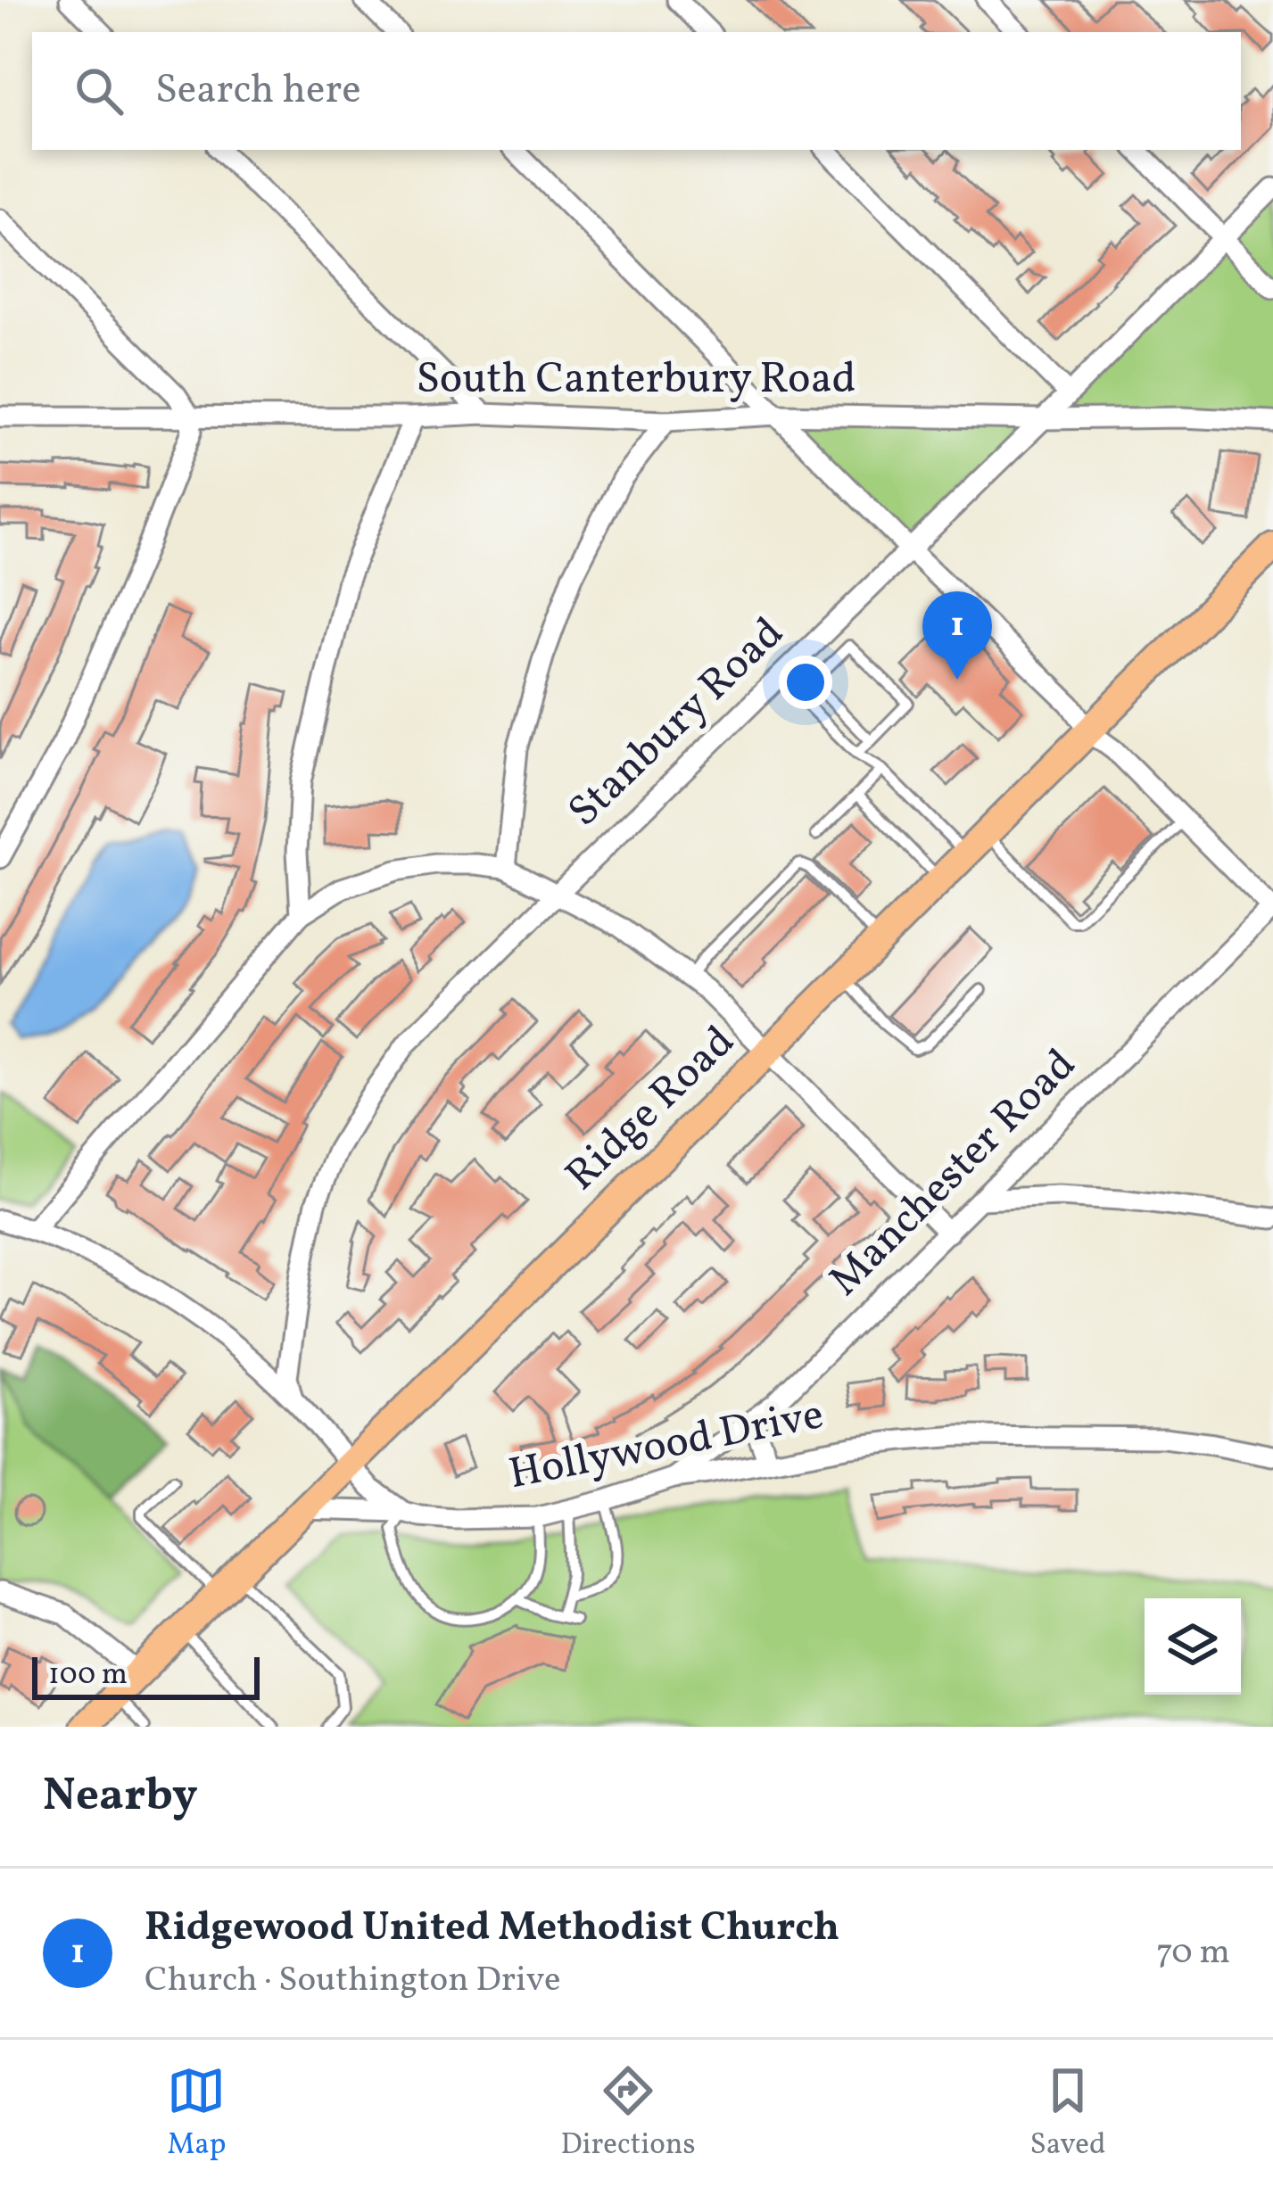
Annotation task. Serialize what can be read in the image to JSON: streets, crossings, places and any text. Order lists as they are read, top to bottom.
{
  "streets": {
    "main road": ["Ridge Road"],
    "street": [
      "South Canterbury Road",
      "Stanbury Road",
      "Manchester Road",
      "Hollywood Drive"
    ]
  },
  "crossings": [
    ["South Canterbury Road", "Stanbury Road"],
    ["Ridge Road", "Hollywood Drive"],
    ["Manchester Road", "Hollywood Drive"]
  ],
  "scale_bar": "100 m",
  "page": {
    "search": "Search here",
    "pins": "1",
    "scale": "100 m",
    "heading": "Nearby",
    "list": [
      {
        "mark": "1",
        "name": "Ridgewood United Methodist Church",
        "note": "Church · Southington Drive",
        "value": "70 m"
      }
    ],
    "nav": ["Map", "Directions", "Saved"]
  }
}
